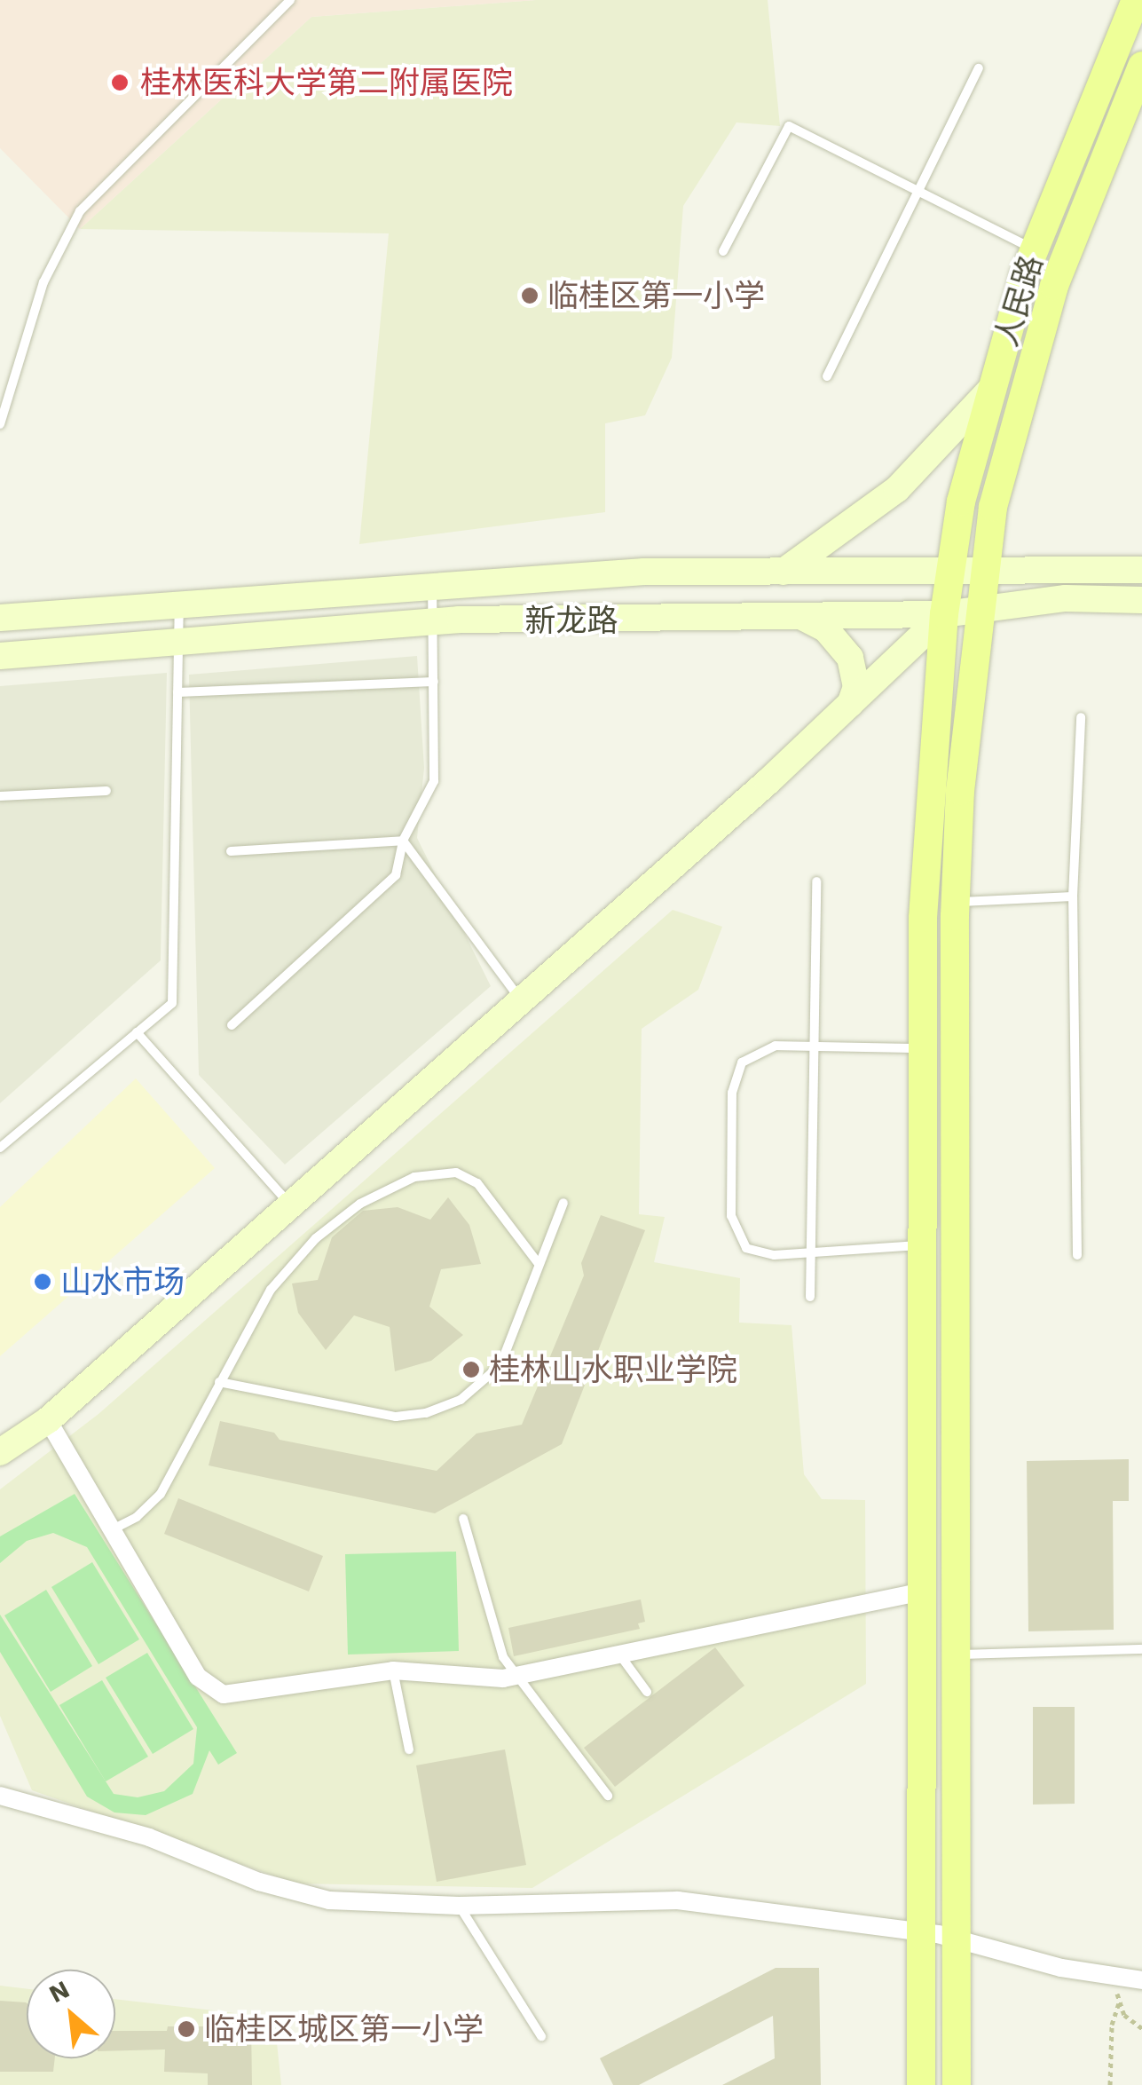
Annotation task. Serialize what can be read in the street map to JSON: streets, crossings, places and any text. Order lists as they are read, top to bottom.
{
  "streets": {
    "main road": ["人民路", "新龙路"]
  },
  "crossings": [
    ["人民路", "新龙路"]
  ],
  "places": [
    "桂林医科大学第二附属医院",
    "临桂区第一小学",
    "山水市场",
    "桂林山水职业学院",
    "临桂区城区第一小学"
  ],
  "north": "top left"
}
